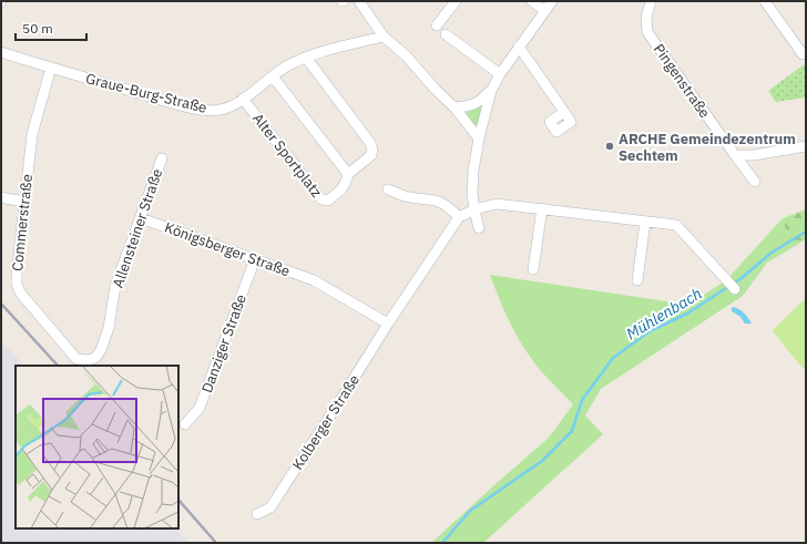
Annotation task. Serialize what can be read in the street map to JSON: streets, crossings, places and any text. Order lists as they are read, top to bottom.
{
  "streets": {
    "street": [
      "Pingenstraße",
      "Graue-Burg-Straße",
      "Alter Sportplatz",
      "Commerstraße",
      "Allensteiner Straße",
      "Königsberger Straße",
      "Danziger Straße",
      "Kolberger Straße"
    ]
  },
  "crossings": [
    ["Graue-Burg-Straße", "Alter Sportplatz"],
    ["Graue-Burg-Straße", "Commerstraße"],
    ["Commerstraße", "Allensteiner Straße"],
    ["Allensteiner Straße", "Königsberger Straße"],
    ["Königsberger Straße", "Danziger Straße"],
    ["Königsberger Straße", "Kolberger Straße"]
  ],
  "water": ["Mühlenbach"],
  "places": ["ARCHE Gemeindezentrum Sechtem"],
  "scale_bar": "50 m"
}
